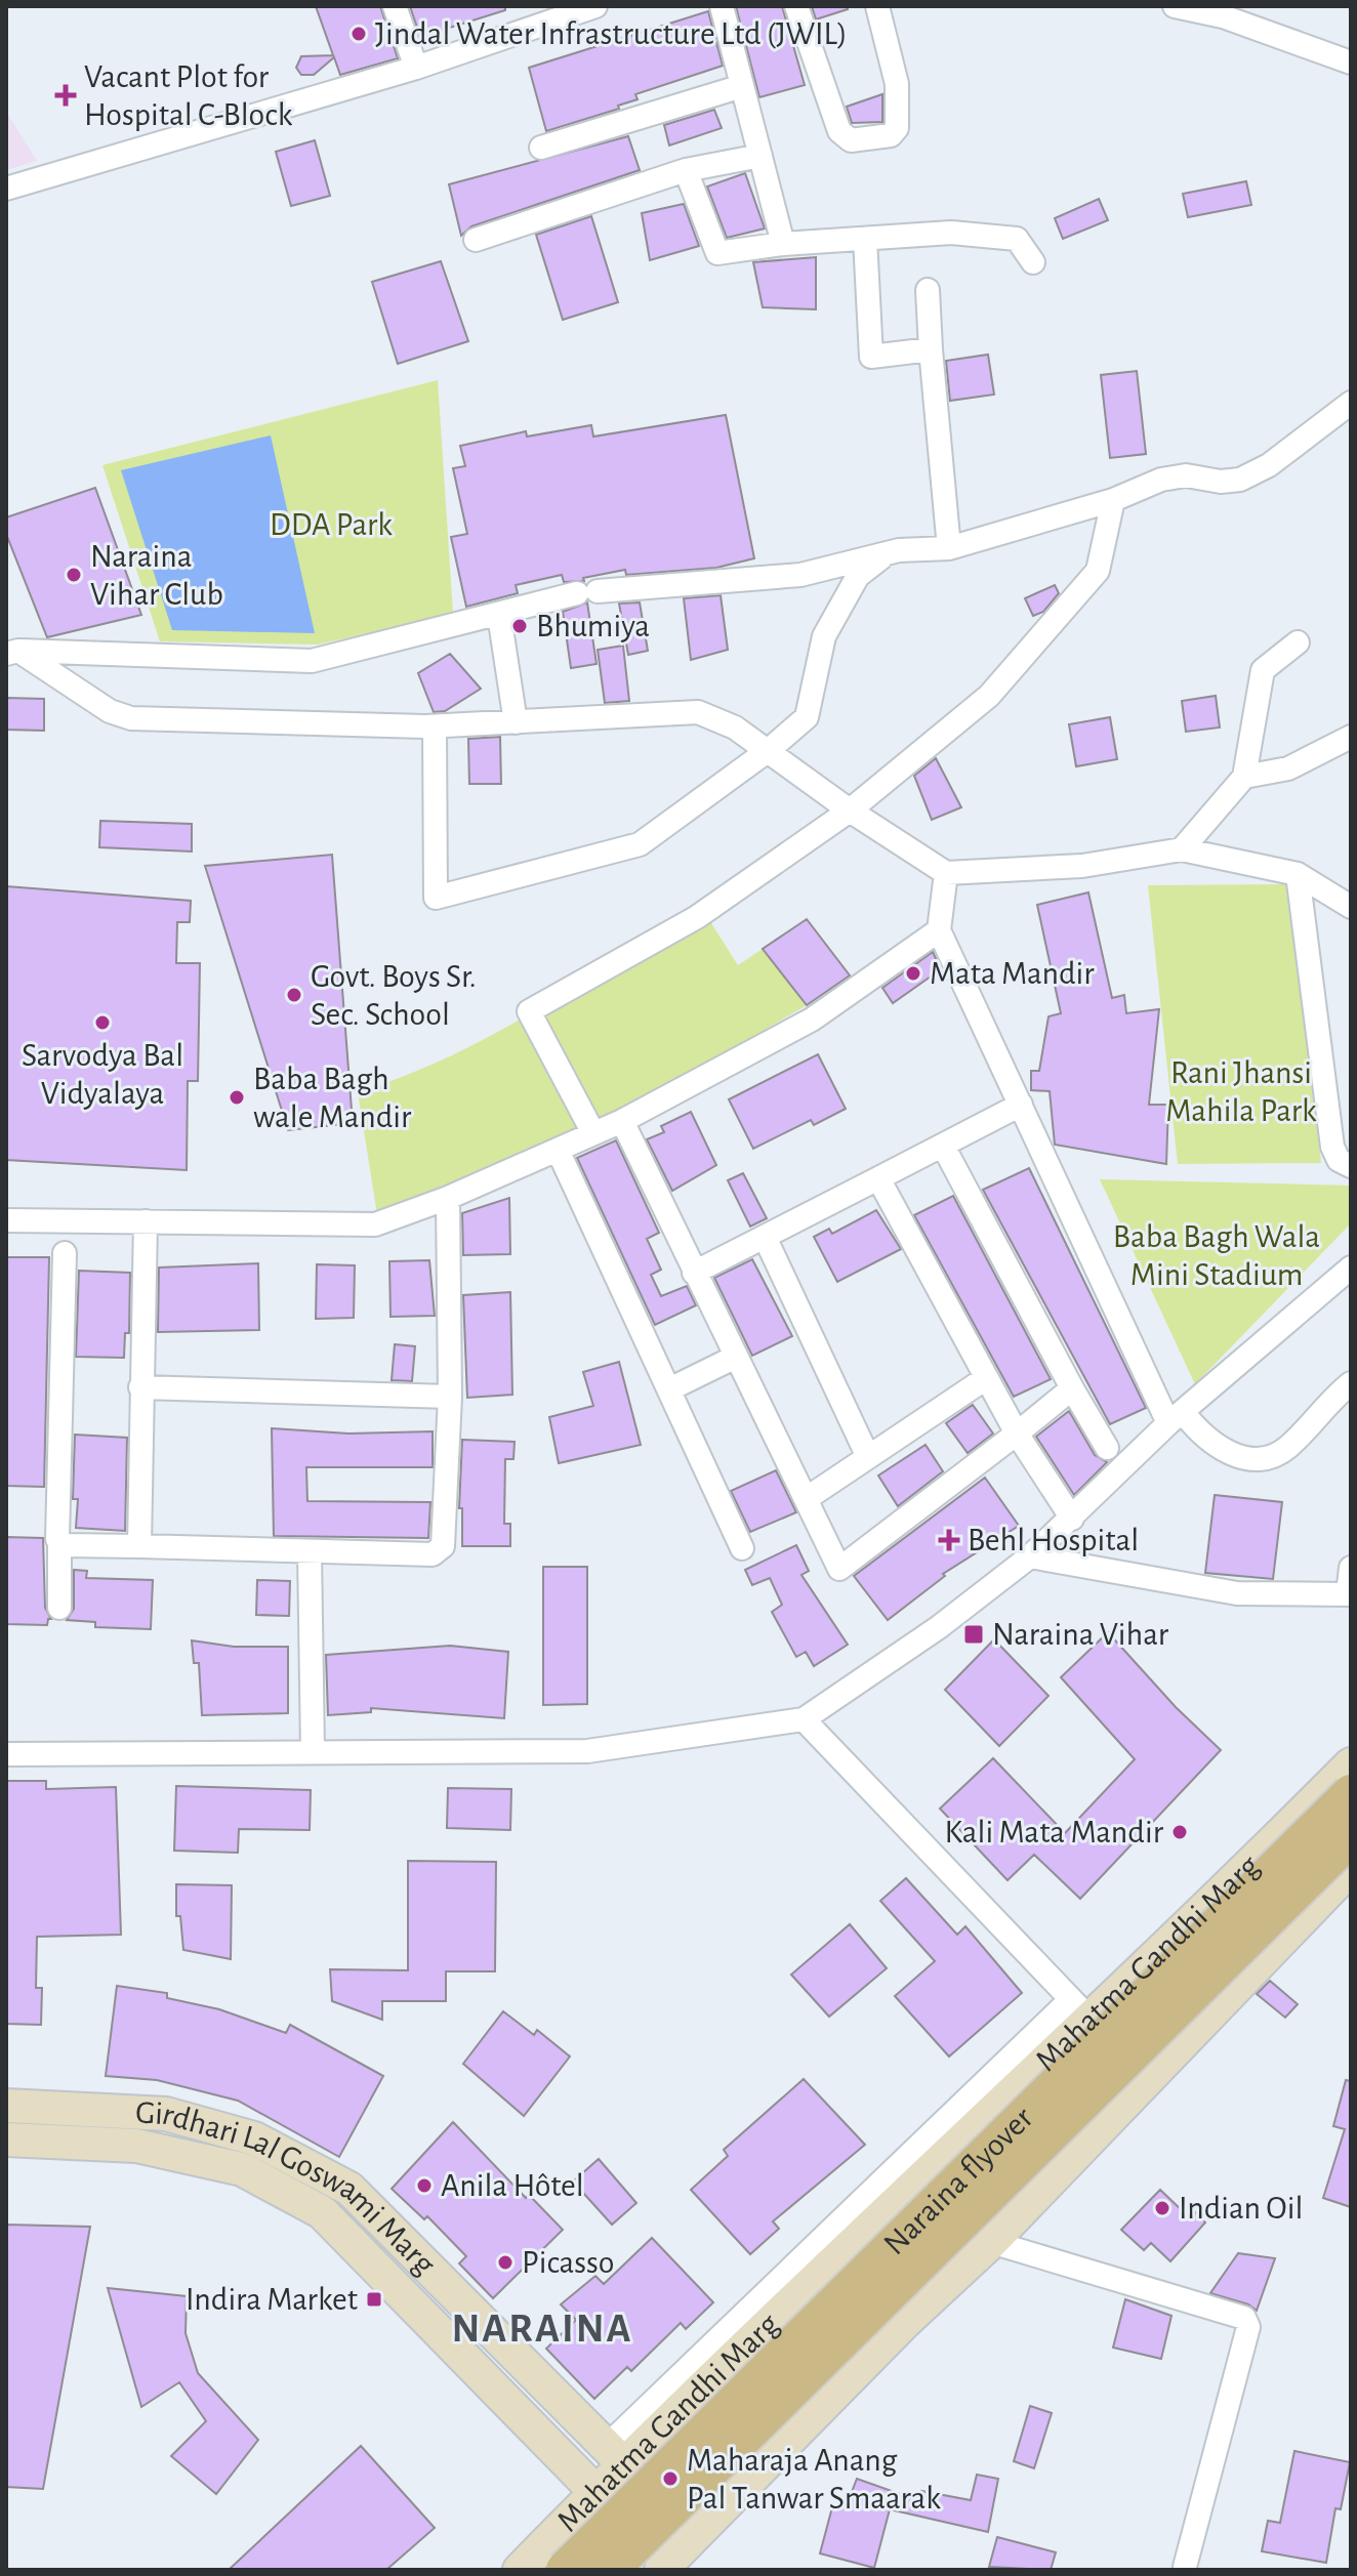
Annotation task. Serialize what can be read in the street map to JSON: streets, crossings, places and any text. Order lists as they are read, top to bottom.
{
  "streets": {
    "main road": ["Mahatma Gandhi Marg", "Naraina flyover", "Girdhari Lal Goswami Marg"]
  },
  "crossings": [
    ["Mahatma Gandhi Marg", "Girdhari Lal Goswami Marg"]
  ],
  "districts": ["NARAINA"],
  "parks": ["DDA Park", "Rani Jhansi Mahila Park", "Baba Bagh Wala Mini Stadium"],
  "places": {
    "other": [
      "Jindal Water Infrastructure Ltd (JWIL)",
      "Naraina Vihar Club",
      "Bhumiya",
      "Mata Mandir",
      "Govt. Boys Sr. Sec. School",
      "Sarvodya Bal Vidyalaya",
      "Baba Bagh wale Mandir",
      "Kali Mata Mandir",
      "Anila Hôtel",
      "Indian Oil",
      "Picasso",
      "Maharaja Anang Pal Tanwar Smaarak"
    ],
    "health": ["Vacant Plot for Hospital C-Block", "Behl Hospital"],
    "transit": ["Naraina Vihar", "Indira Market"]
  }
}
